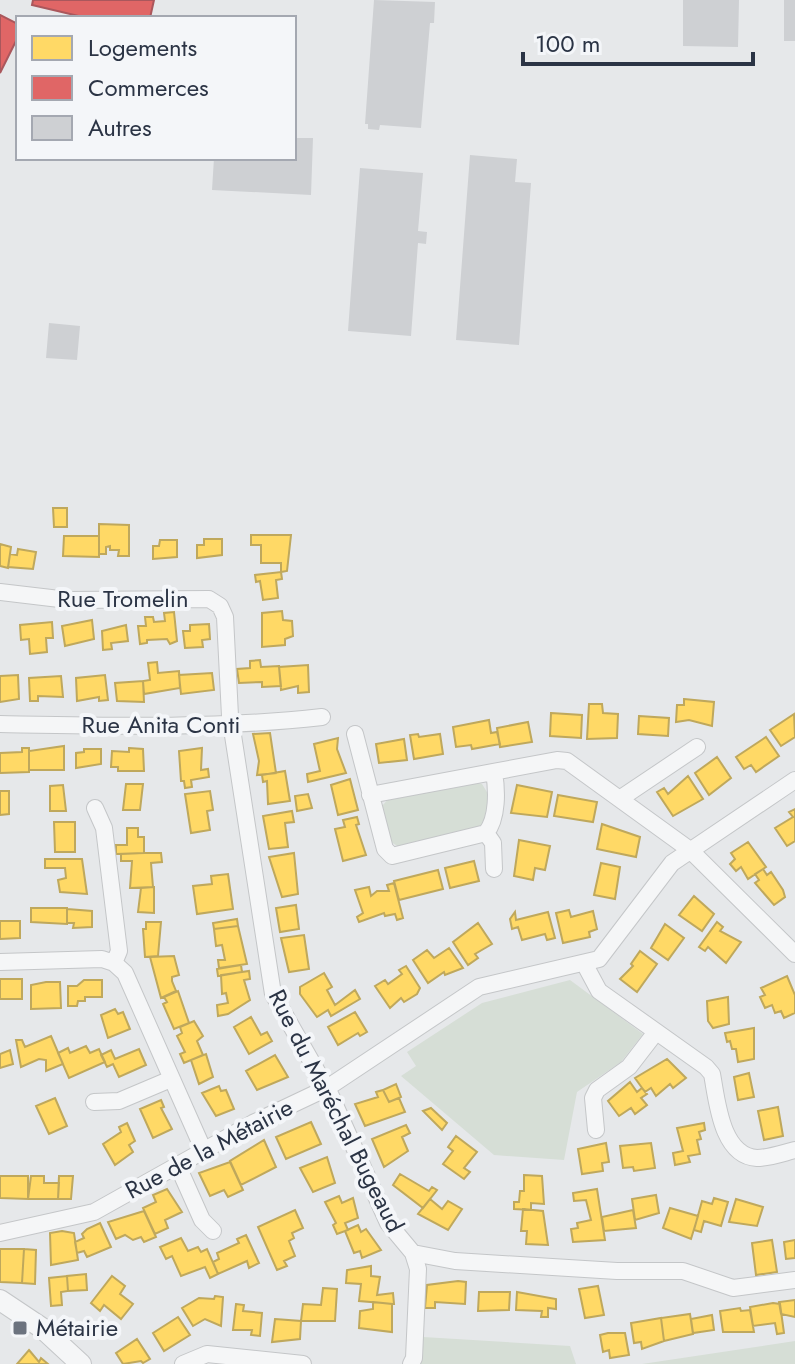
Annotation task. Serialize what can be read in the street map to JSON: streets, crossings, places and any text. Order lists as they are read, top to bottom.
{
  "streets": {
    "street": [
      "Rue Tromelin",
      "Rue Anita Conti",
      "Rue du Maréchal Bugeaud",
      "Rue de la Métairie"
    ]
  },
  "crossings": [
    ["Rue Tromelin", "Rue Anita Conti"],
    ["Rue Tromelin", "Rue du Maréchal Bugeaud"],
    ["Rue Anita Conti", "Rue du Maréchal Bugeaud"],
    ["Rue du Maréchal Bugeaud", "Rue de la Métairie"]
  ],
  "places": {
    "transit": ["Métairie"]
  },
  "legend": ["Logements", "Commerces", "Autres"],
  "scale_bar": "100 m"
}
